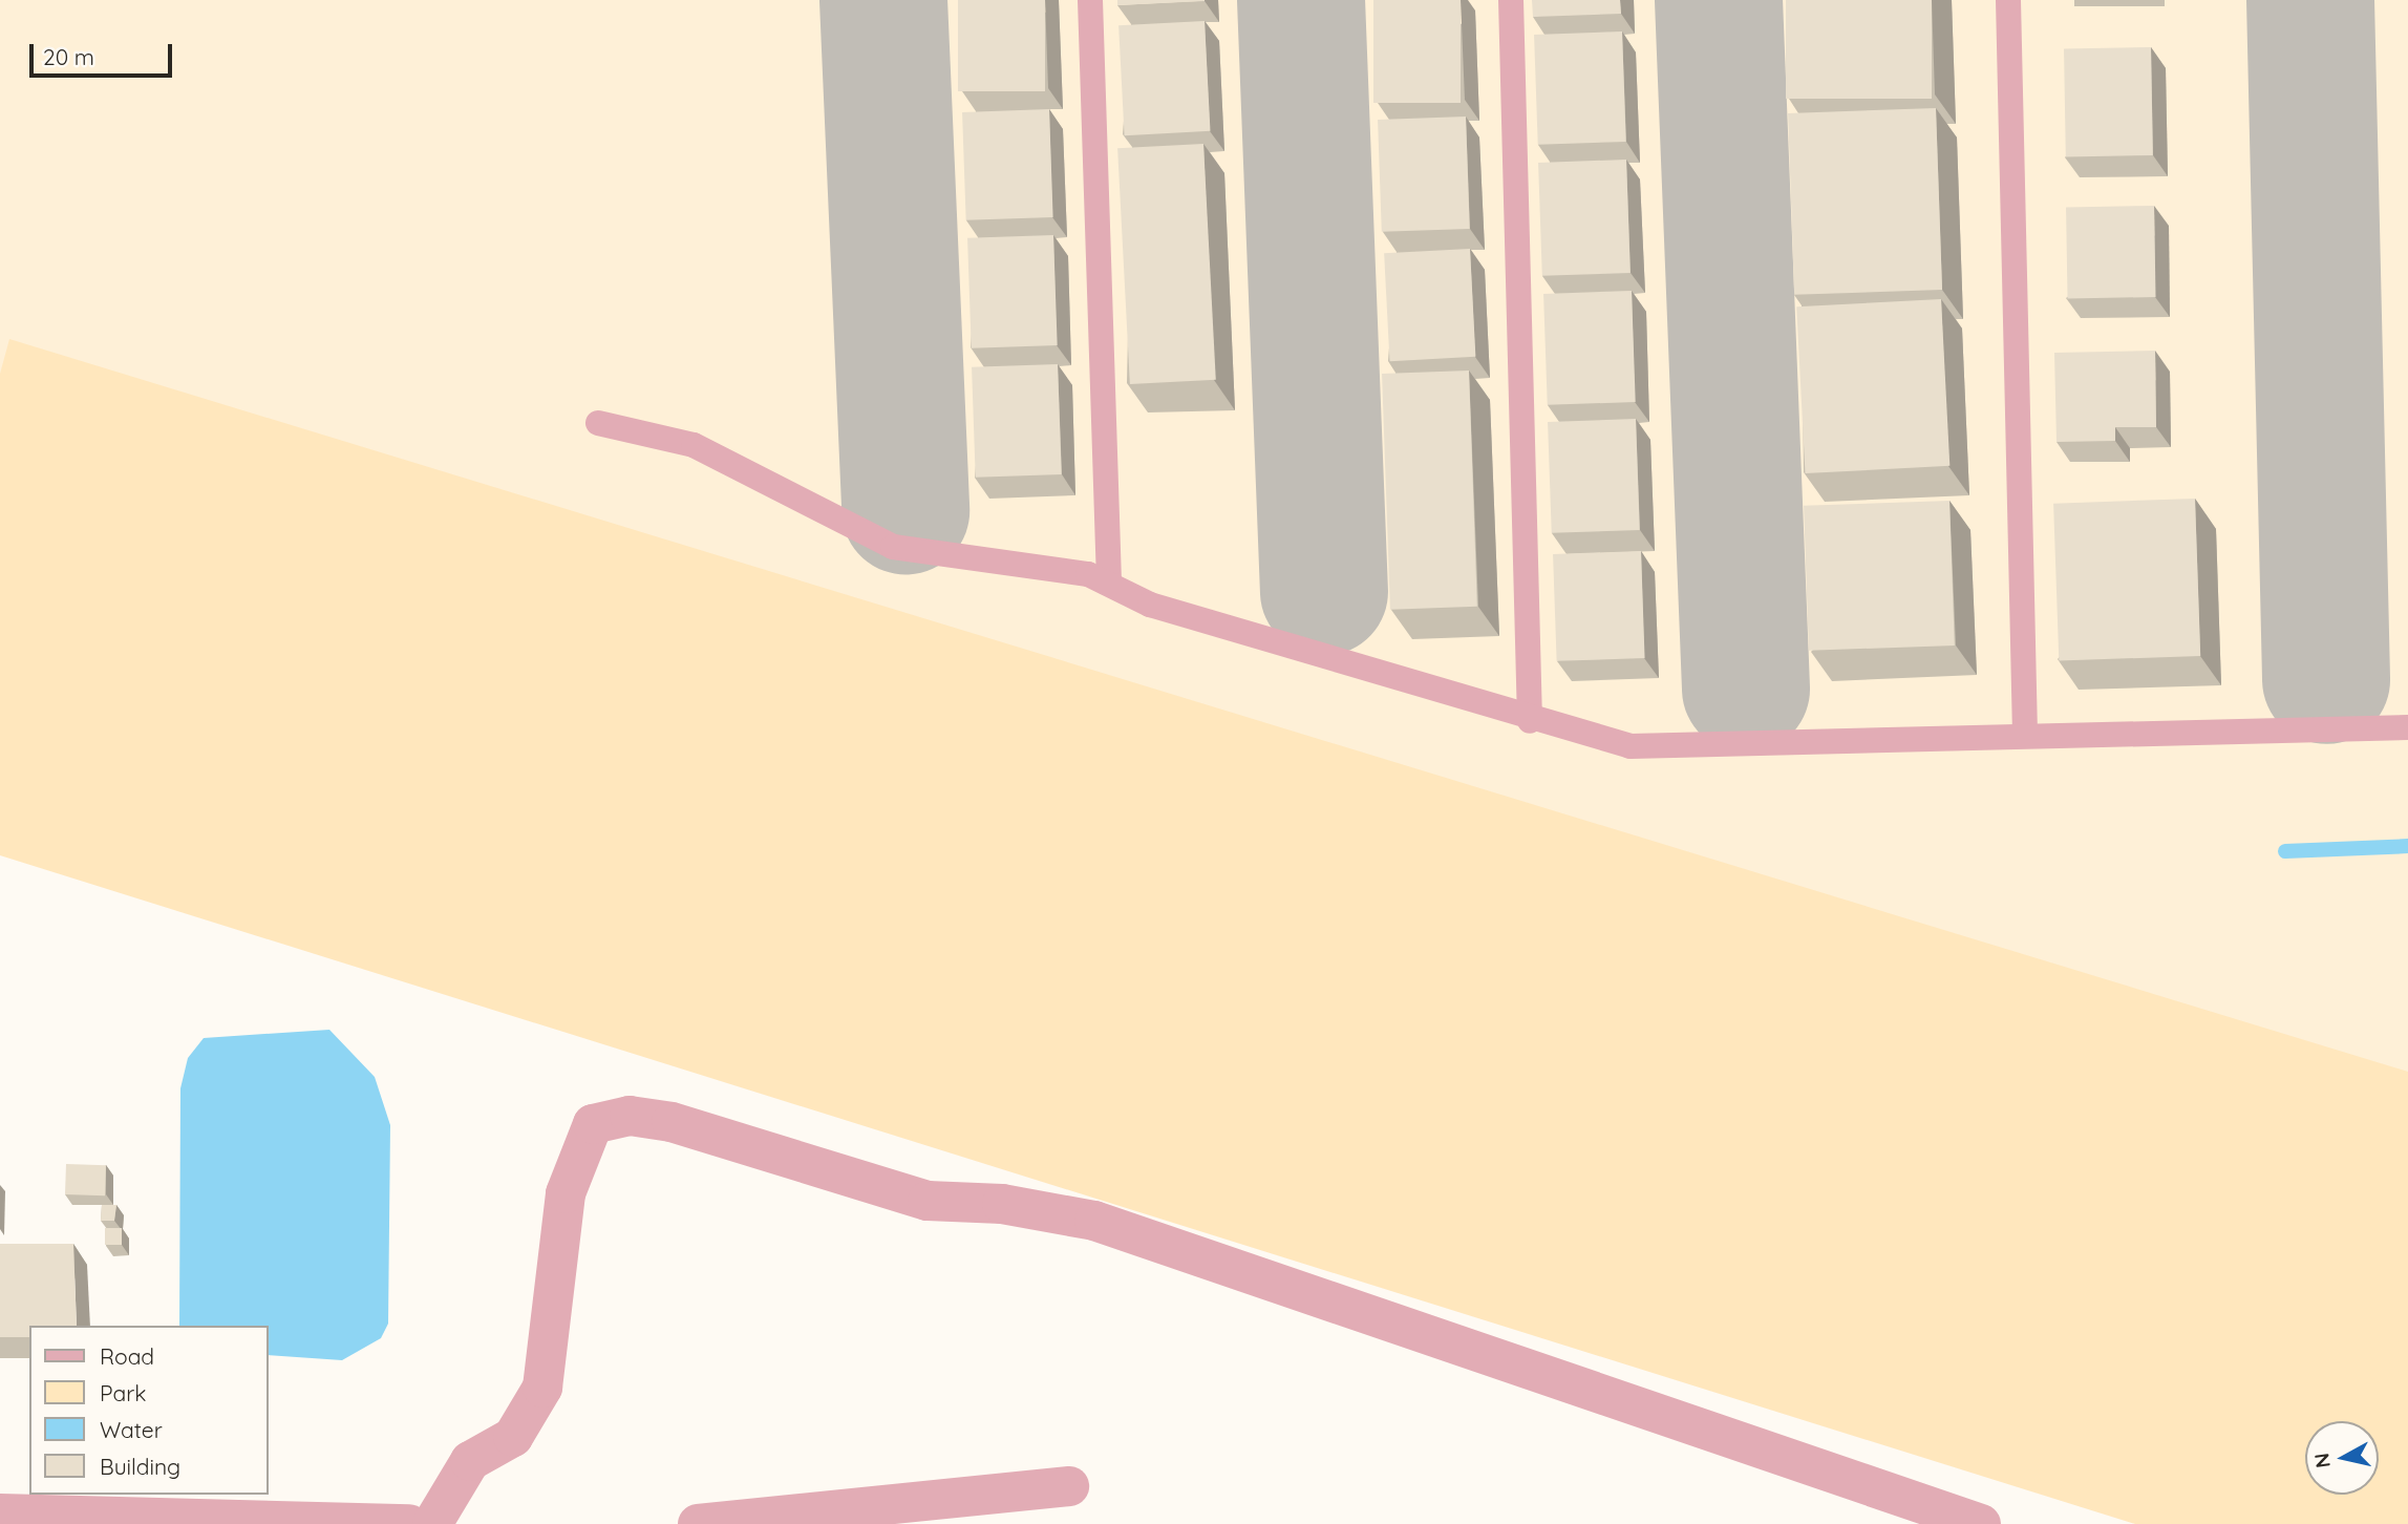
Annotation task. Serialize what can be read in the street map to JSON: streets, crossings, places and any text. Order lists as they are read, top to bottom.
{
  "legend": [
    "Road",
    "Park",
    "Water",
    "Building"
  ],
  "scale_bar": "20 m",
  "north": "left"
}
